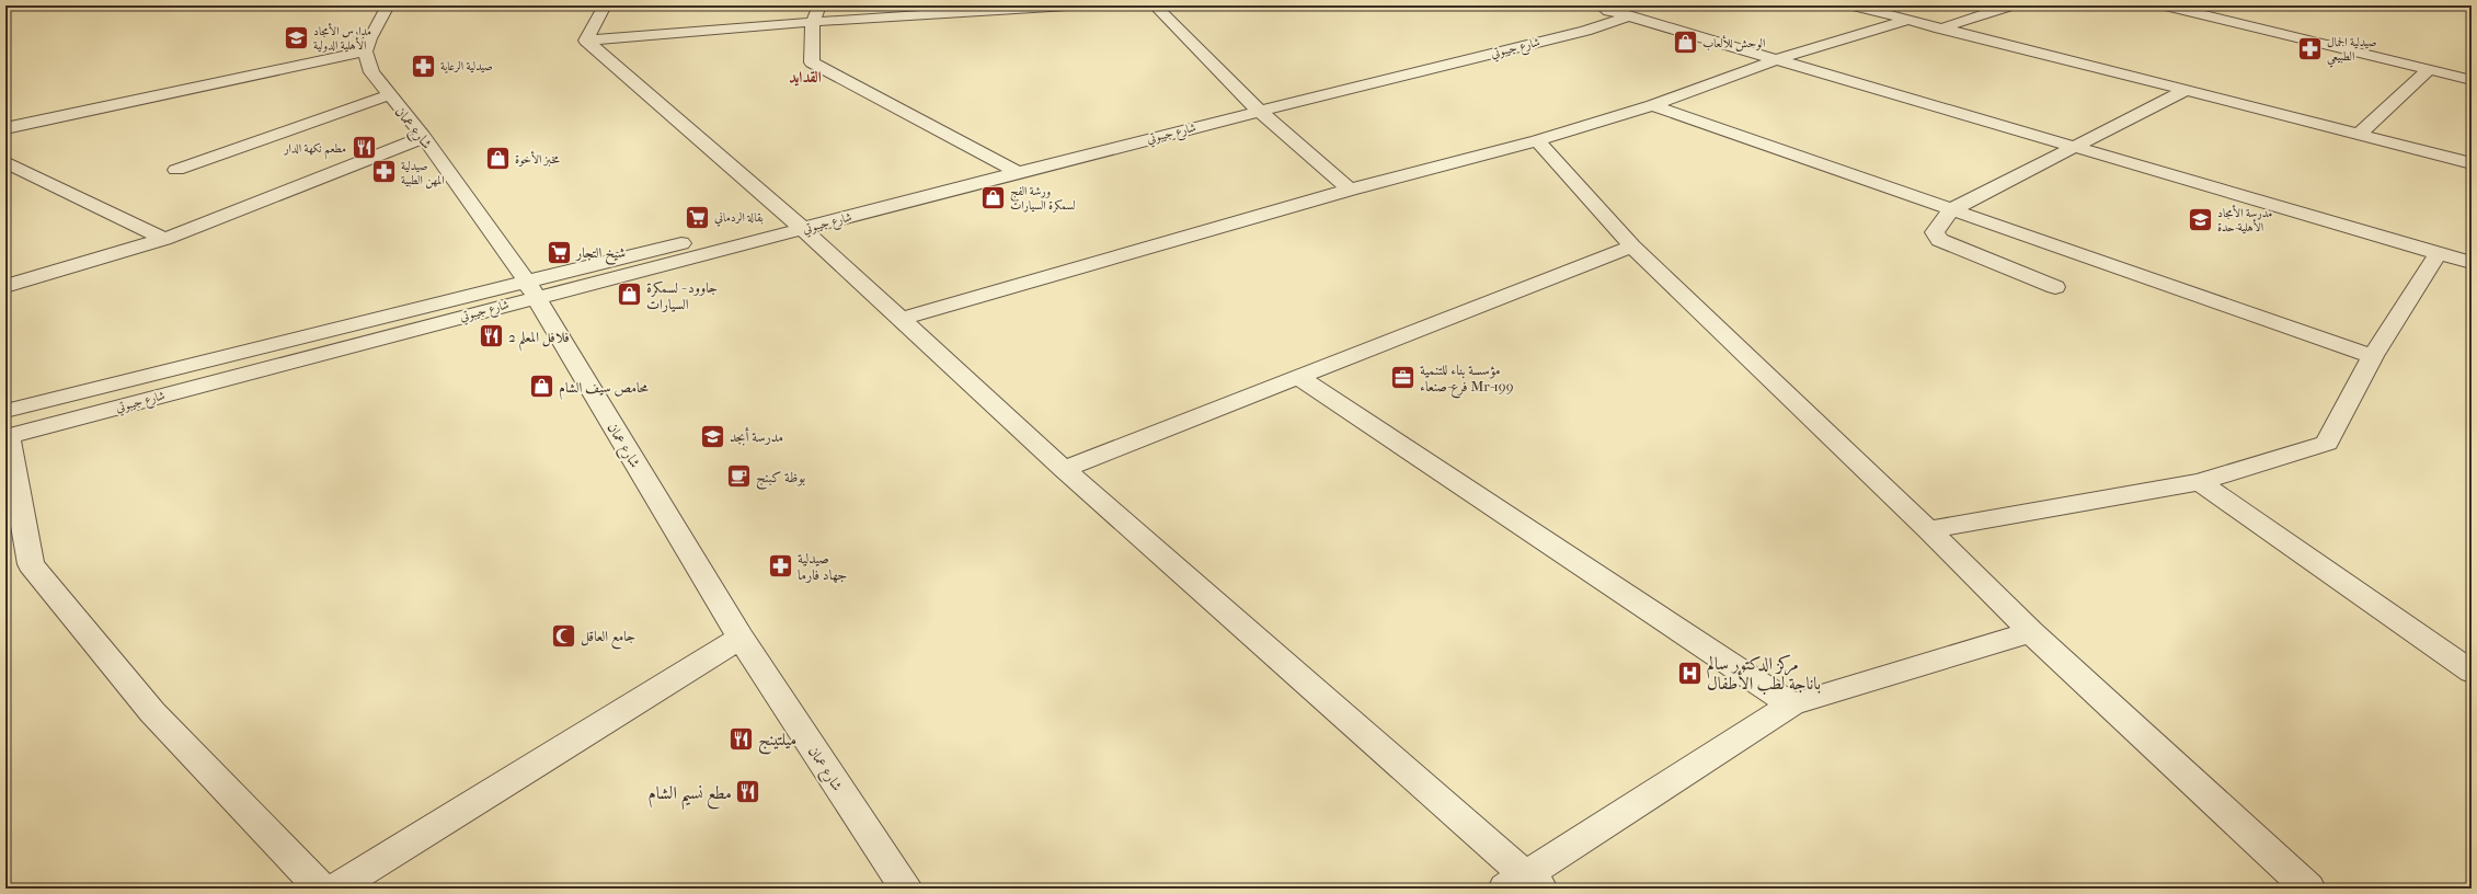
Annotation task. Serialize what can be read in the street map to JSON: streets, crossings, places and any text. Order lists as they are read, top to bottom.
{
  "streets": {
    "street": ["شارع جيبوتي", "شارع عمان"]
  },
  "crossings": [
    ["شارع جيبوتي", "شارع عمان"]
  ],
  "districts": ["القدايد"],
  "places": {
    "school or university": ["مدارس الأمجاد الأهلية الدولية", "مدرسة الأمجاد الأهلية-حدة", "مدرسة أبجد"],
    "shop": [
      "الوحش للألعاب",
      "مخبز الأخوة",
      "ورشة الفج لسمكرة السيارات",
      "جاوود - لسمكرة السيارات",
      "محامص سيف الشام"
    ],
    "pharmacy": [
      "صيدلية الجمال الطبيعي",
      "صيدلية الرعاية",
      "صيدلية المهن الطبية",
      "صيدلية جهاد فارما"
    ],
    "restaurant": [
      "مطعم نكهة الدار",
      "فلافل المعلم 2",
      "ميلتينج",
      "مطع نسيم الشام"
    ],
    "supermarket": ["بقالة الردماني", "شيخ التجار"],
    "office": ["مؤسسة بناء للتنمية فرع-صنعاء Mr-199"],
    "cafe": ["بوظة كبنج"],
    "mosque": ["جامع العاقل"],
    "hospital": ["مركز الدكتور سالم باناجة لطب الأطفال"]
  }
}
